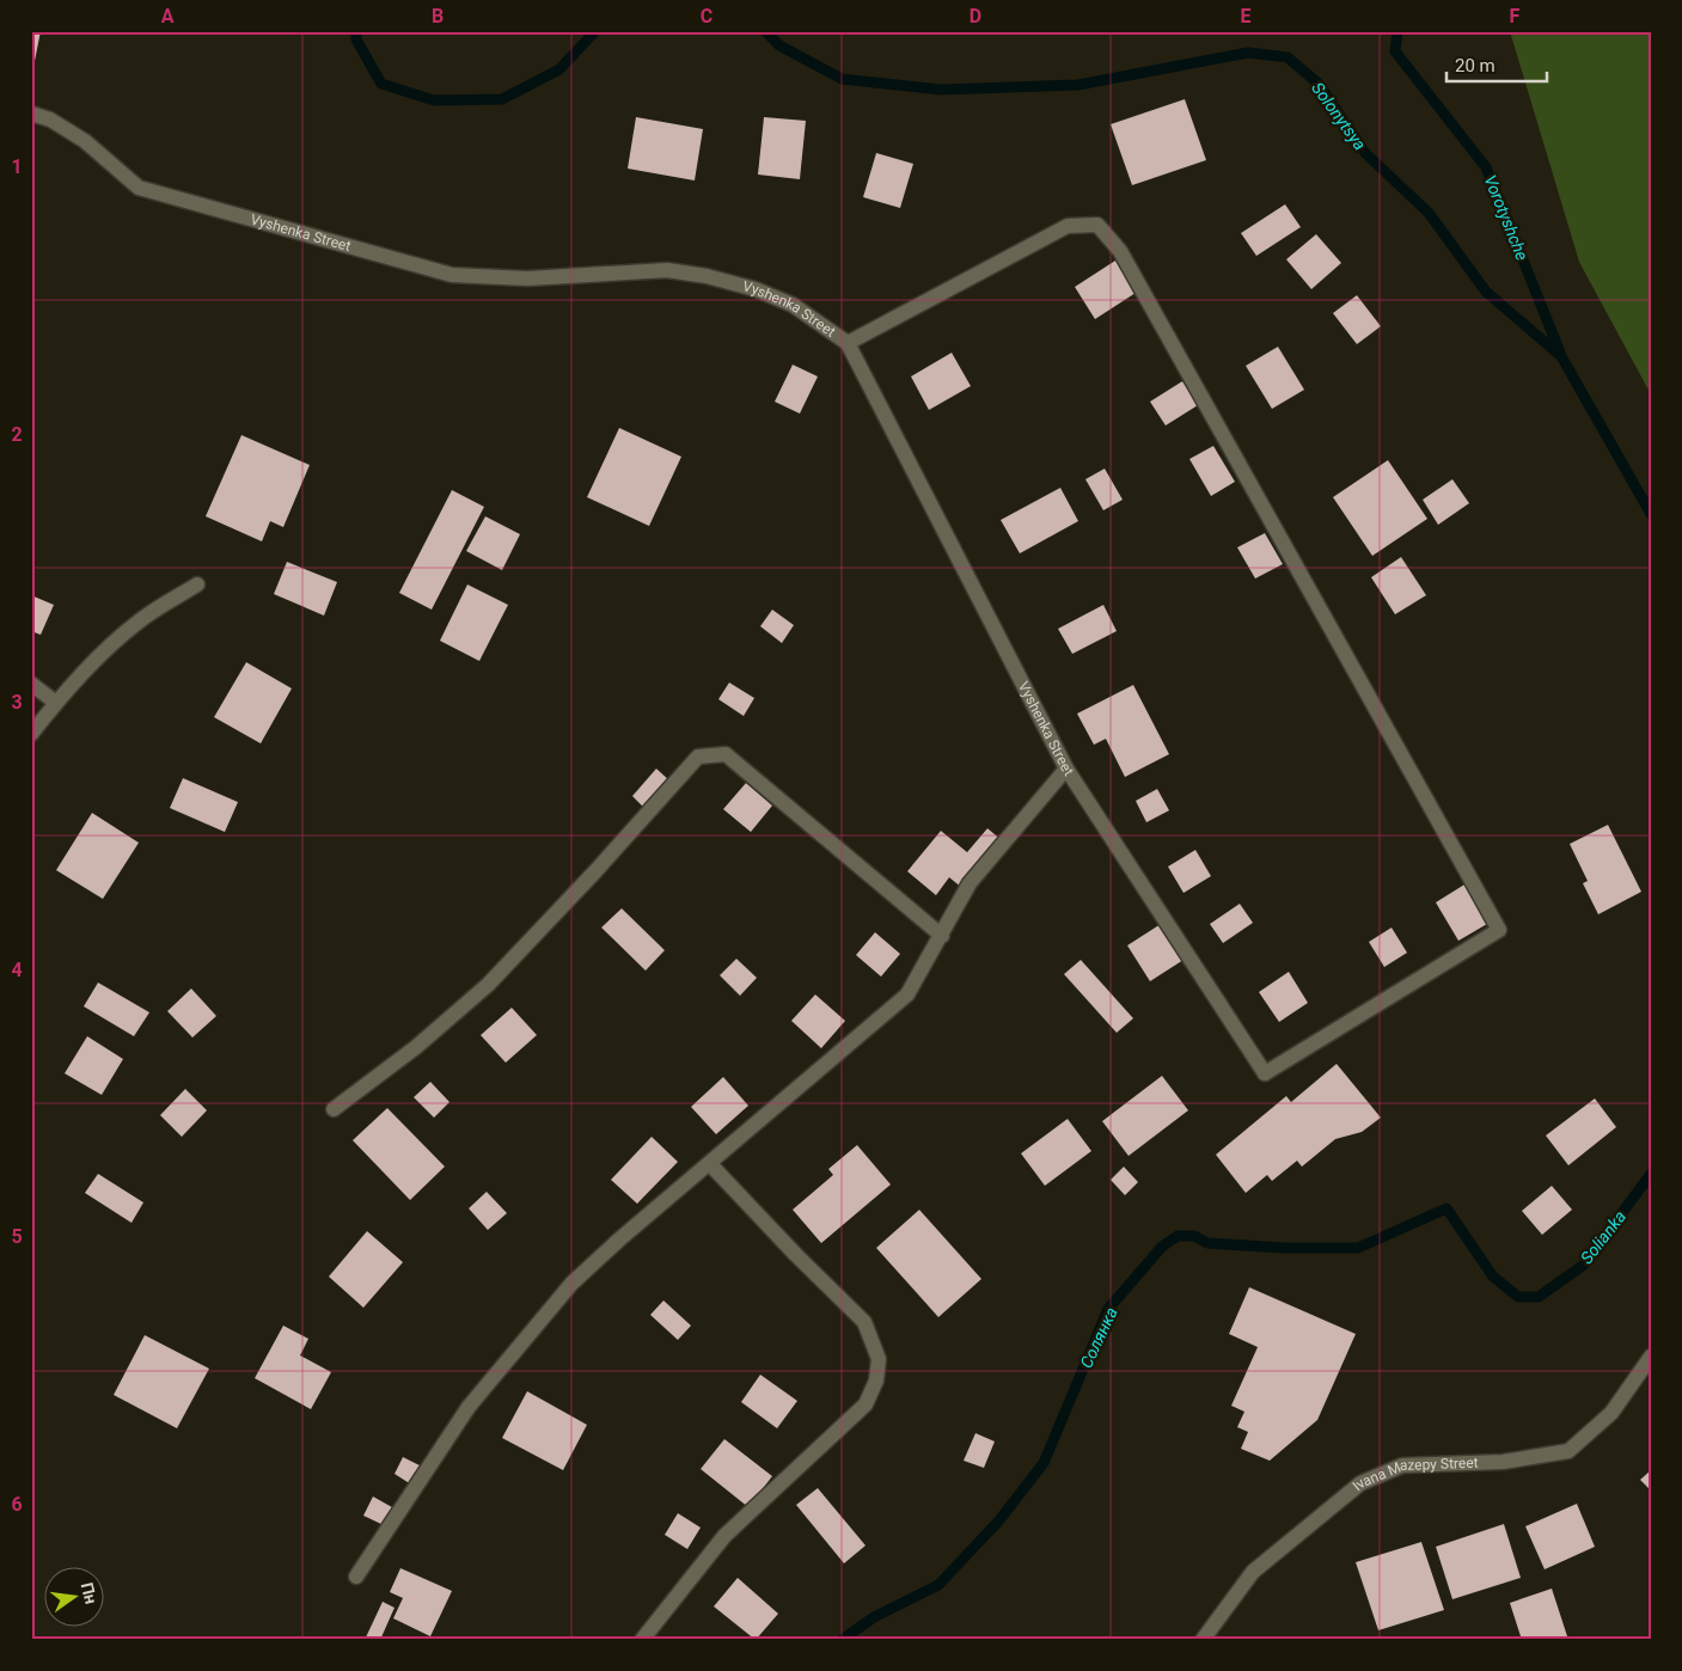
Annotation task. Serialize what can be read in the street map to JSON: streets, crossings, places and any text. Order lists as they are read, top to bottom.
{
  "streets": {
    "street": ["Vyshenka Street", "Ivana Mazepy Street"]
  },
  "water": [
    "Solonytsya",
    "Vorotyshche",
    "Solianka",
    "Солянка"
  ],
  "scale_bar": "20 m",
  "north": "right",
  "grid": {
    "columns": [
      "A",
      "B",
      "C",
      "D",
      "E",
      "F"
    ],
    "rows": [
      "1",
      "2",
      "3",
      "4",
      "5",
      "6"
    ]
  }
}
